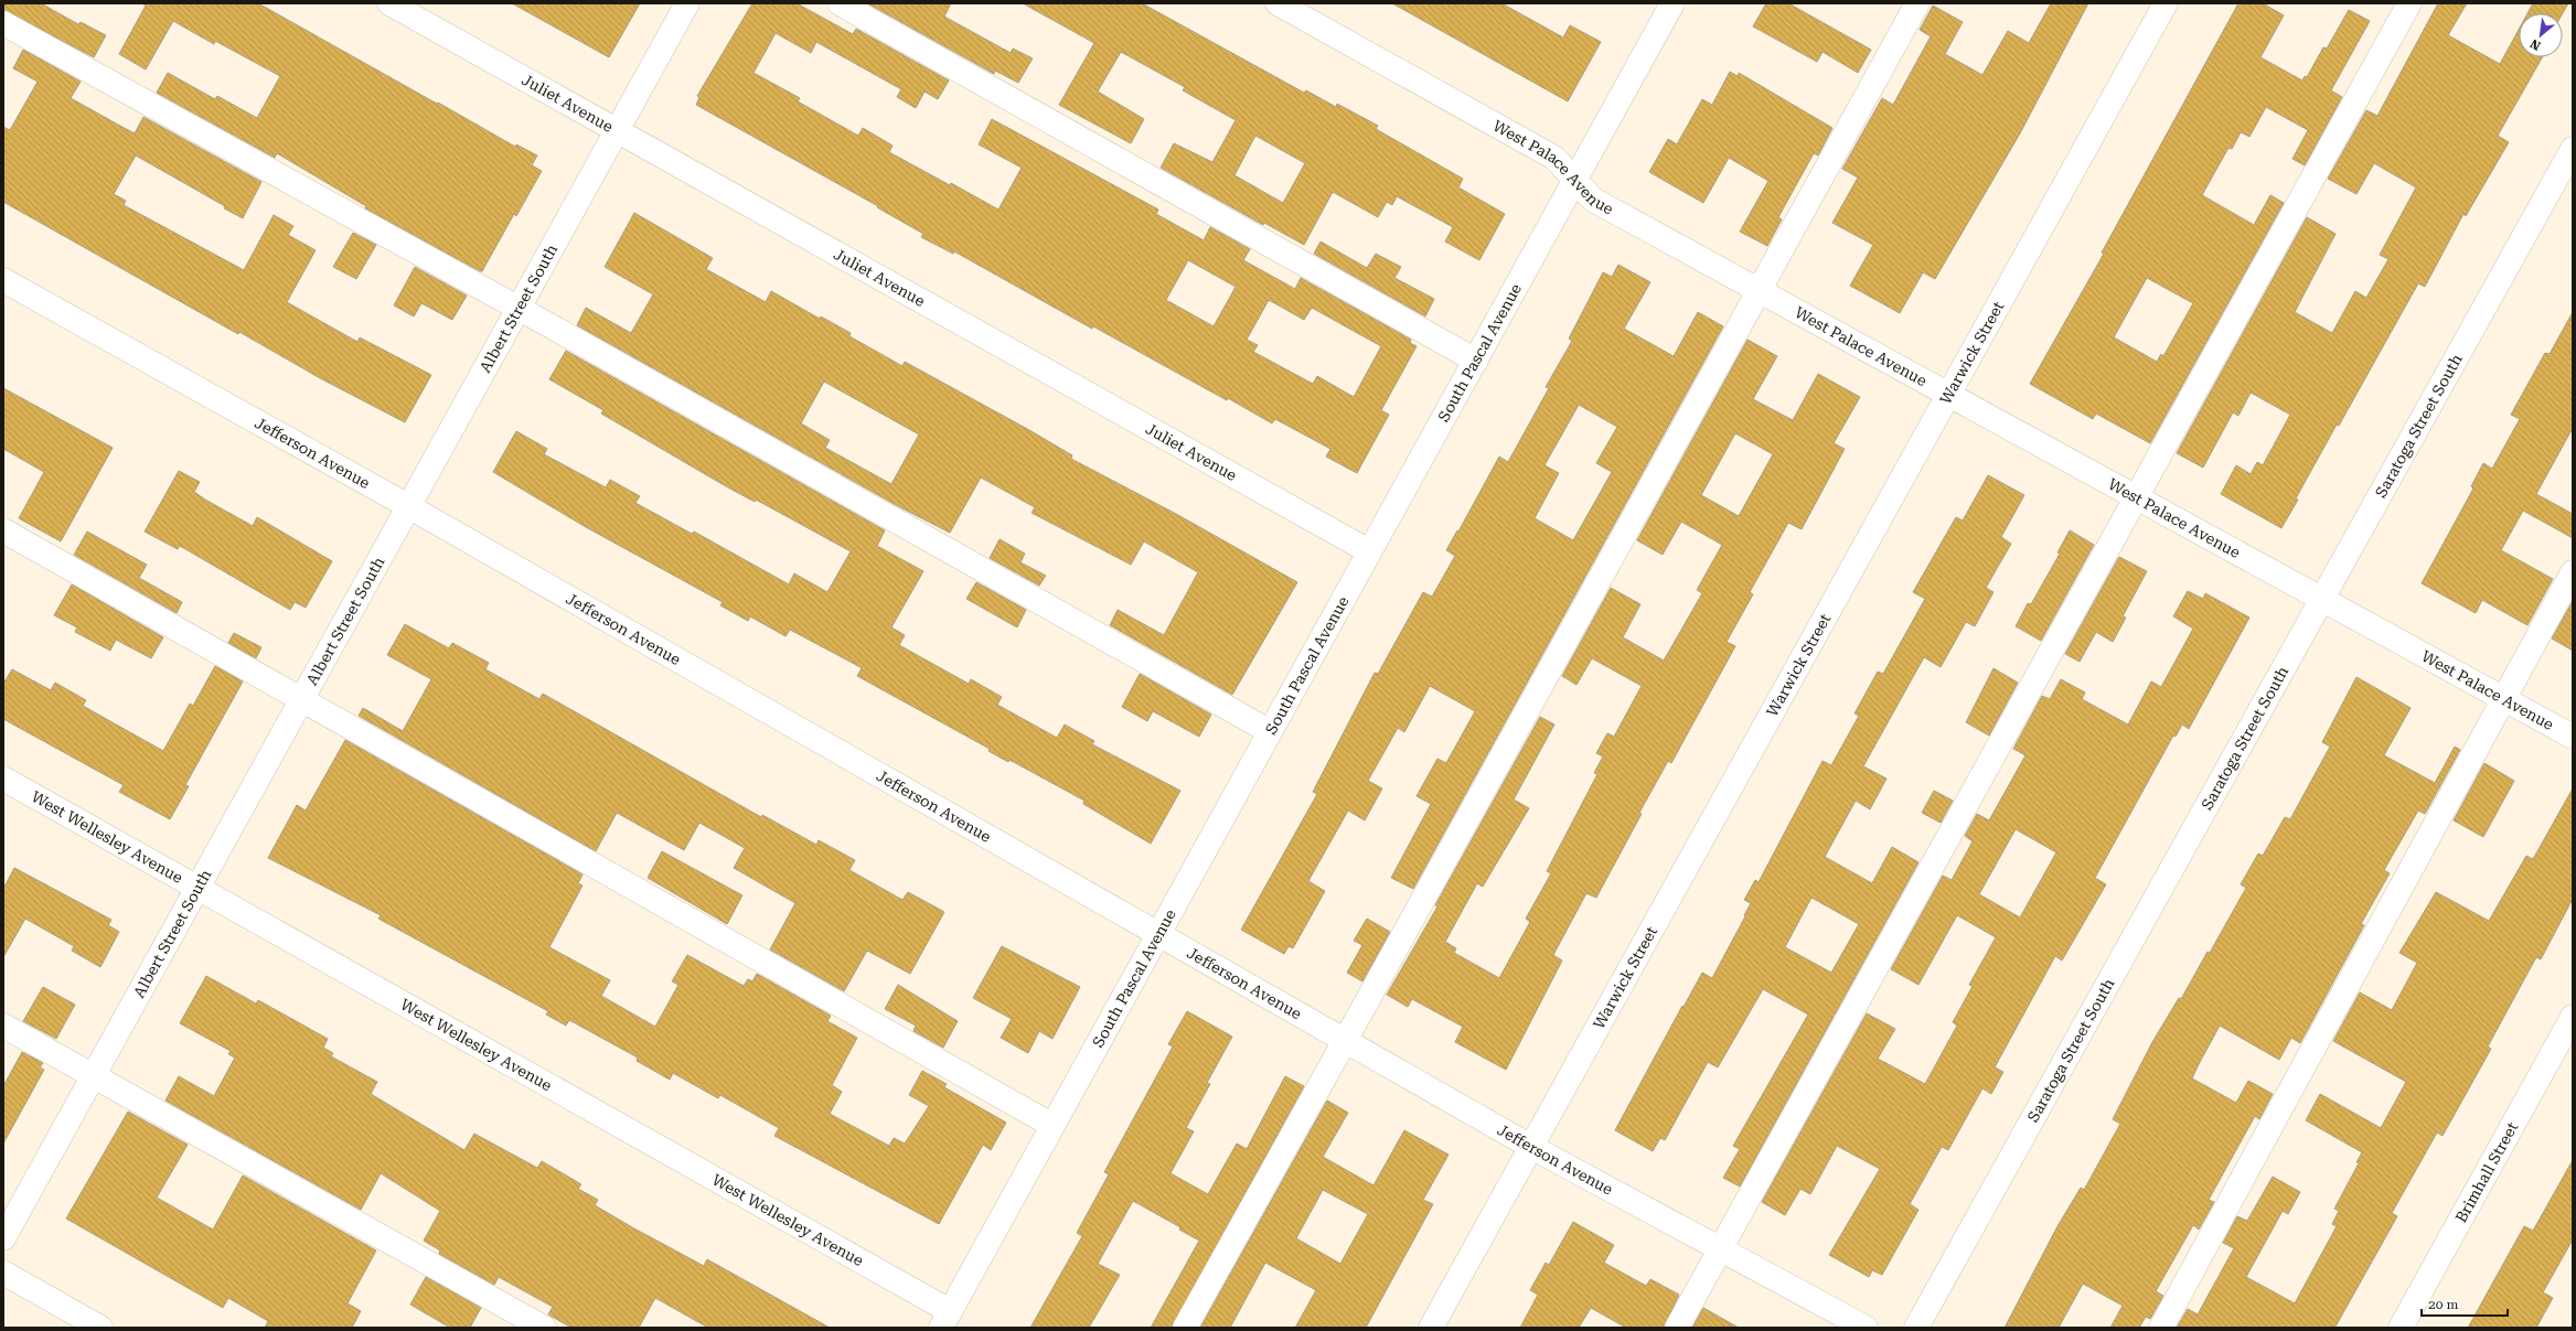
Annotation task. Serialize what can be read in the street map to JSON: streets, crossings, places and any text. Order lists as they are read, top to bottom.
{
  "streets": {
    "street": [
      "Juliet Avenue",
      "West Palace Avenue",
      "Albert Street South",
      "South Pascal Avenue",
      "Warwick Street",
      "Saratoga Street South",
      "Jefferson Avenue",
      "West Wellesley Avenue",
      "Brimhall Street"
    ]
  },
  "crossings": [
    ["Juliet Avenue", "Albert Street South"],
    ["Juliet Avenue", "South Pascal Avenue"],
    ["West Palace Avenue", "South Pascal Avenue"],
    ["West Palace Avenue", "Warwick Street"],
    ["West Palace Avenue", "Saratoga Street South"],
    ["Albert Street South", "Jefferson Avenue"],
    ["Albert Street South", "West Wellesley Avenue"],
    ["South Pascal Avenue", "Jefferson Avenue"],
    ["South Pascal Avenue", "West Wellesley Avenue"],
    ["Warwick Street", "Jefferson Avenue"]
  ],
  "scale_bar": "20 m",
  "north": "bottom left"
}
